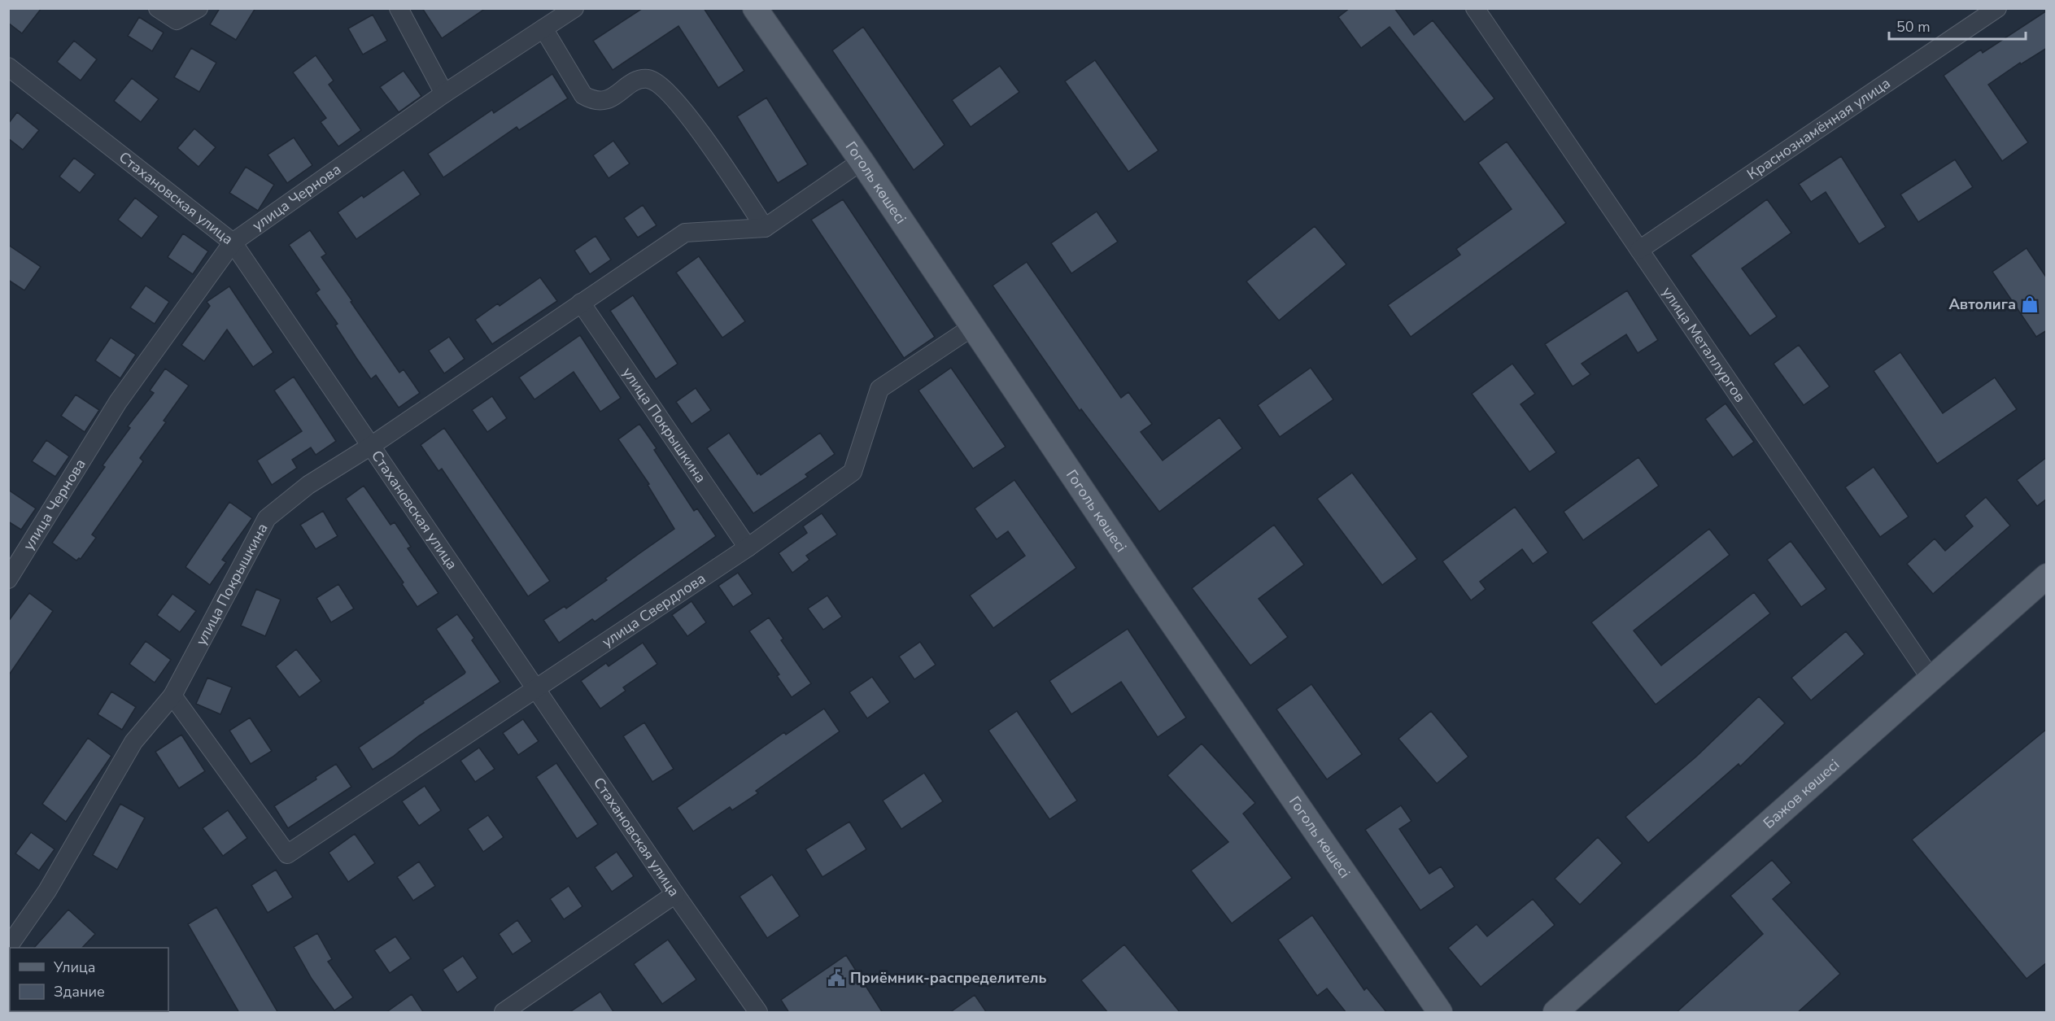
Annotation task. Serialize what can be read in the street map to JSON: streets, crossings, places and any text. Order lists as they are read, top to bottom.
{
  "streets": {
    "main road": ["Гоголь көшесі", "Бажов көшесі"],
    "street": [
      "Краснознамённая улица",
      "улица Чернова",
      "Стахановская улица",
      "улица Металлургов",
      "улица Покрышкина",
      "улица Свердлова"
    ]
  },
  "crossings": [
    ["Краснознамённая улица", "улица Металлургов"],
    ["Гоголь көшесі", "улица Свердлова"],
    ["улица Чернова", "Стахановская улица"],
    ["Стахановская улица", "улица Покрышкина"],
    ["Стахановская улица", "улица Свердлова"],
    ["улица Металлургов", "Бажов көшесі"],
    ["улица Покрышкина", "улица Свердлова"]
  ],
  "places": {
    "shop": ["Автолига"],
    "public building": ["Приёмник-распределитель"]
  },
  "legend": ["Улица", "Здание"],
  "scale_bar": "50 m"
}
